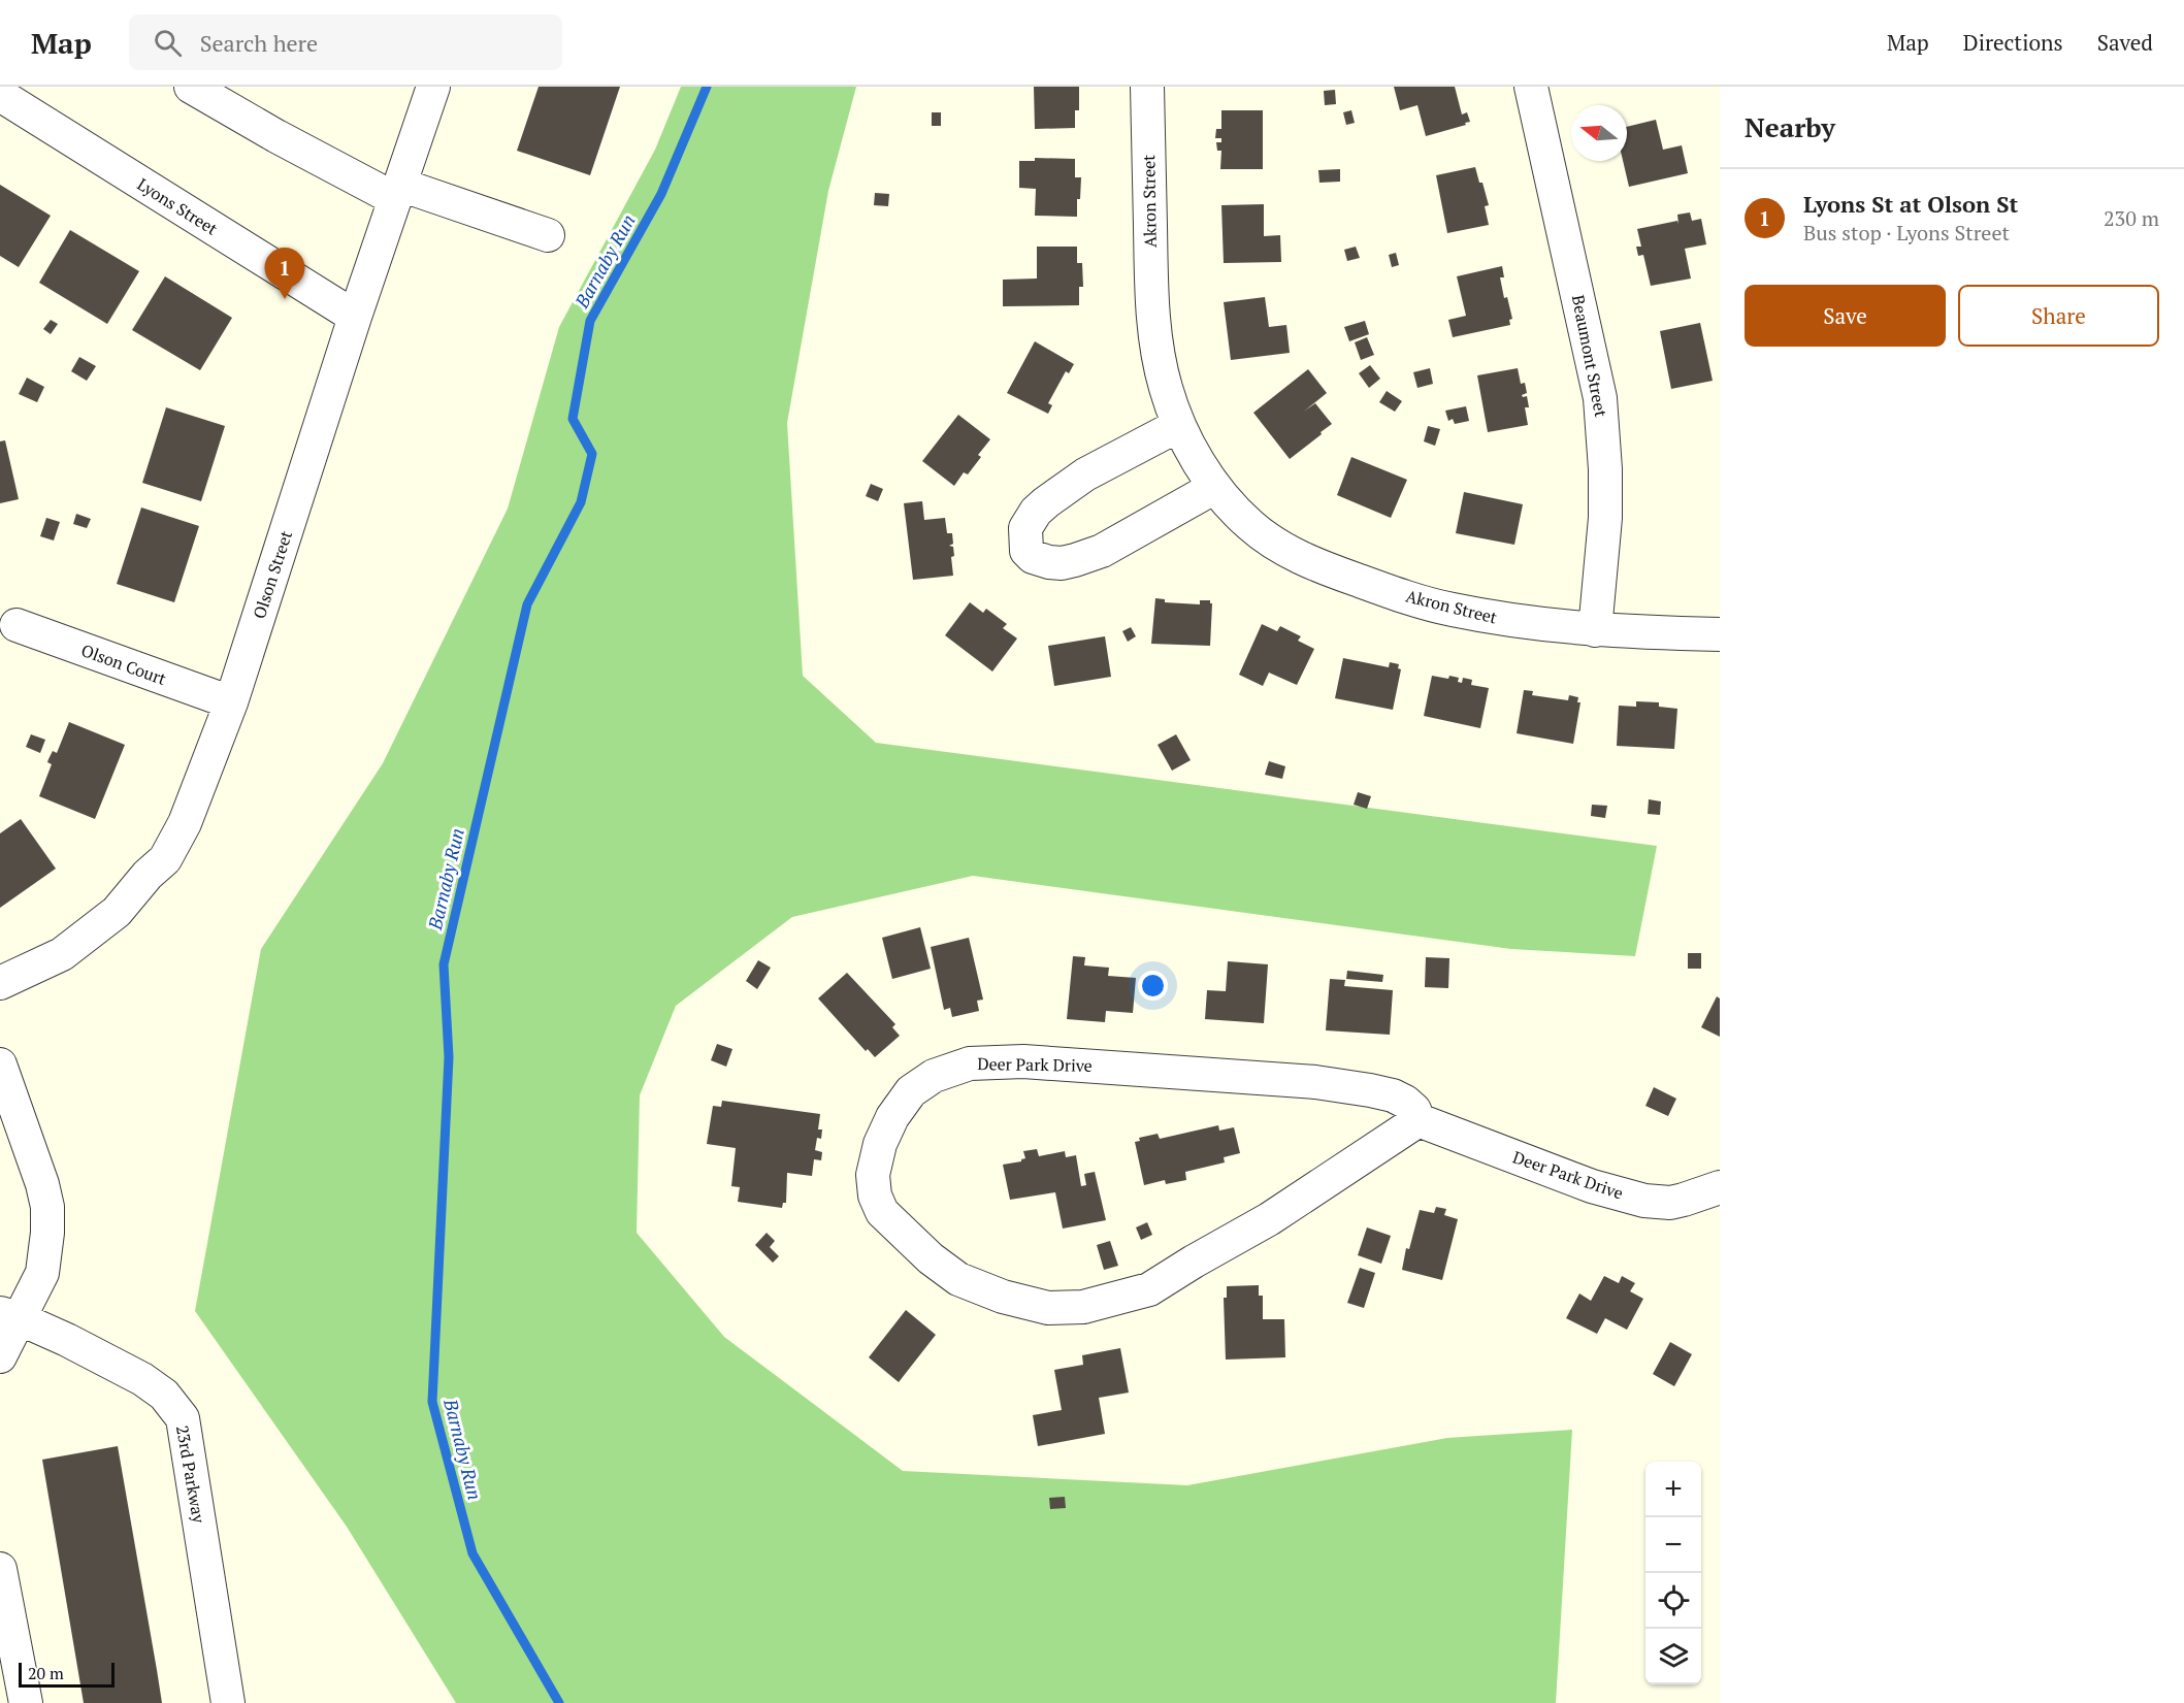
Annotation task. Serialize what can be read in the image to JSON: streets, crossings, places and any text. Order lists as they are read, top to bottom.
{
  "streets": {
    "street": [
      "Akron Street",
      "Lyons Street",
      "Beaumont Street",
      "Olson Street",
      "Olson Court",
      "Deer Park Drive",
      "23rd Parkway"
    ]
  },
  "crossings": [
    ["Akron Street", "Beaumont Street"],
    ["Lyons Street", "Olson Street"],
    ["Olson Street", "Olson Court"]
  ],
  "water": ["Barnaby Run"],
  "scale_bar": "20 m",
  "north": "left",
  "page": {
    "header": "Map",
    "search": "Search here",
    "nav": ["Map", "Directions", "Saved"],
    "heading": "Nearby",
    "list": [
      {
        "mark": "1",
        "name": "Lyons St at Olson St",
        "note": "Bus stop · Lyons Street",
        "value": "230 m"
      }
    ],
    "pins": "1",
    "buttons": ["Save", "Share"],
    "map_buttons": ["+", "−"],
    "scale": "20 m"
  }
}
